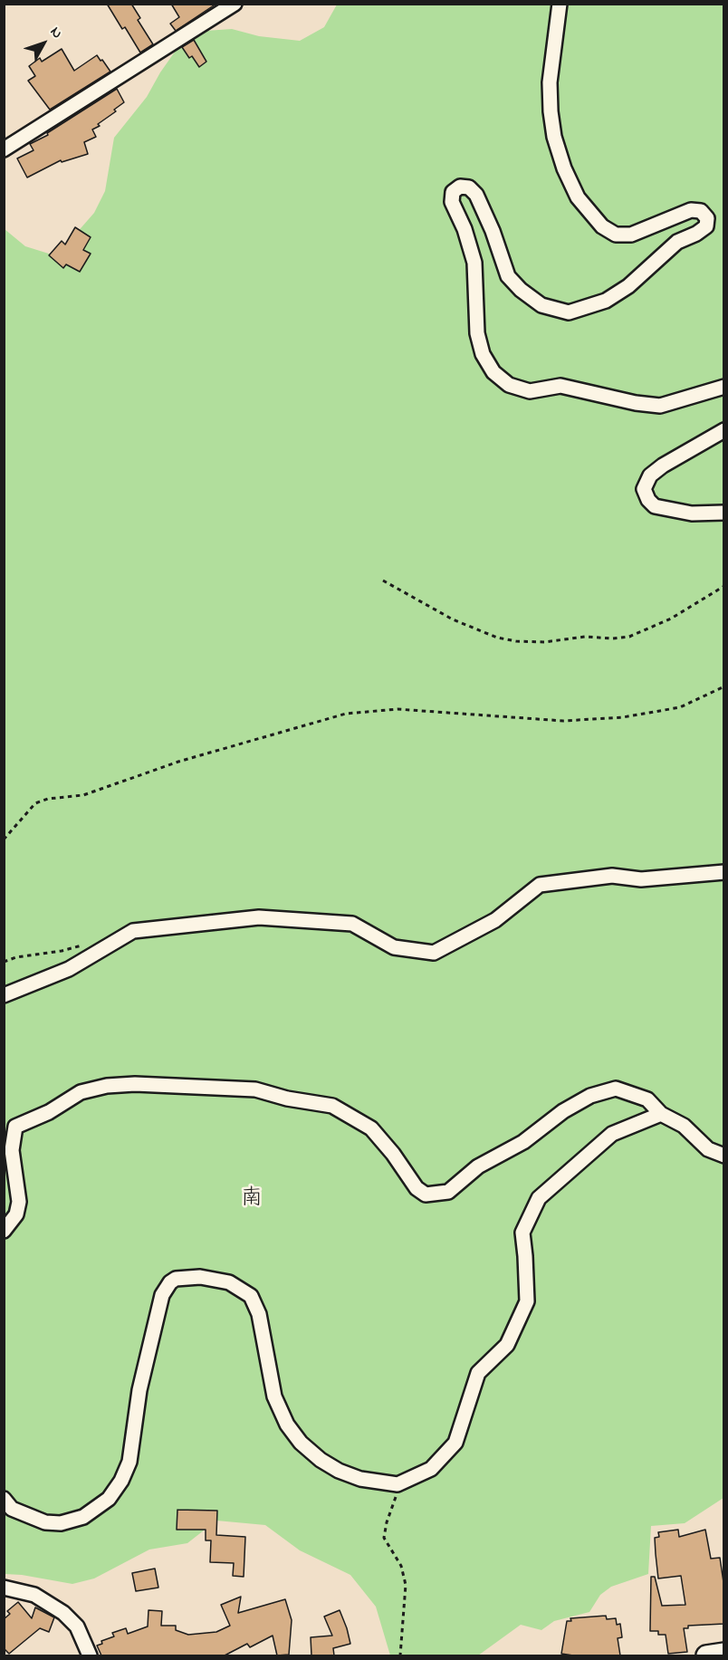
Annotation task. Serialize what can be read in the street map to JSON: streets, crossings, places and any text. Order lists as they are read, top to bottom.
{
  "districts": ["南"],
  "north": "top right"
}
